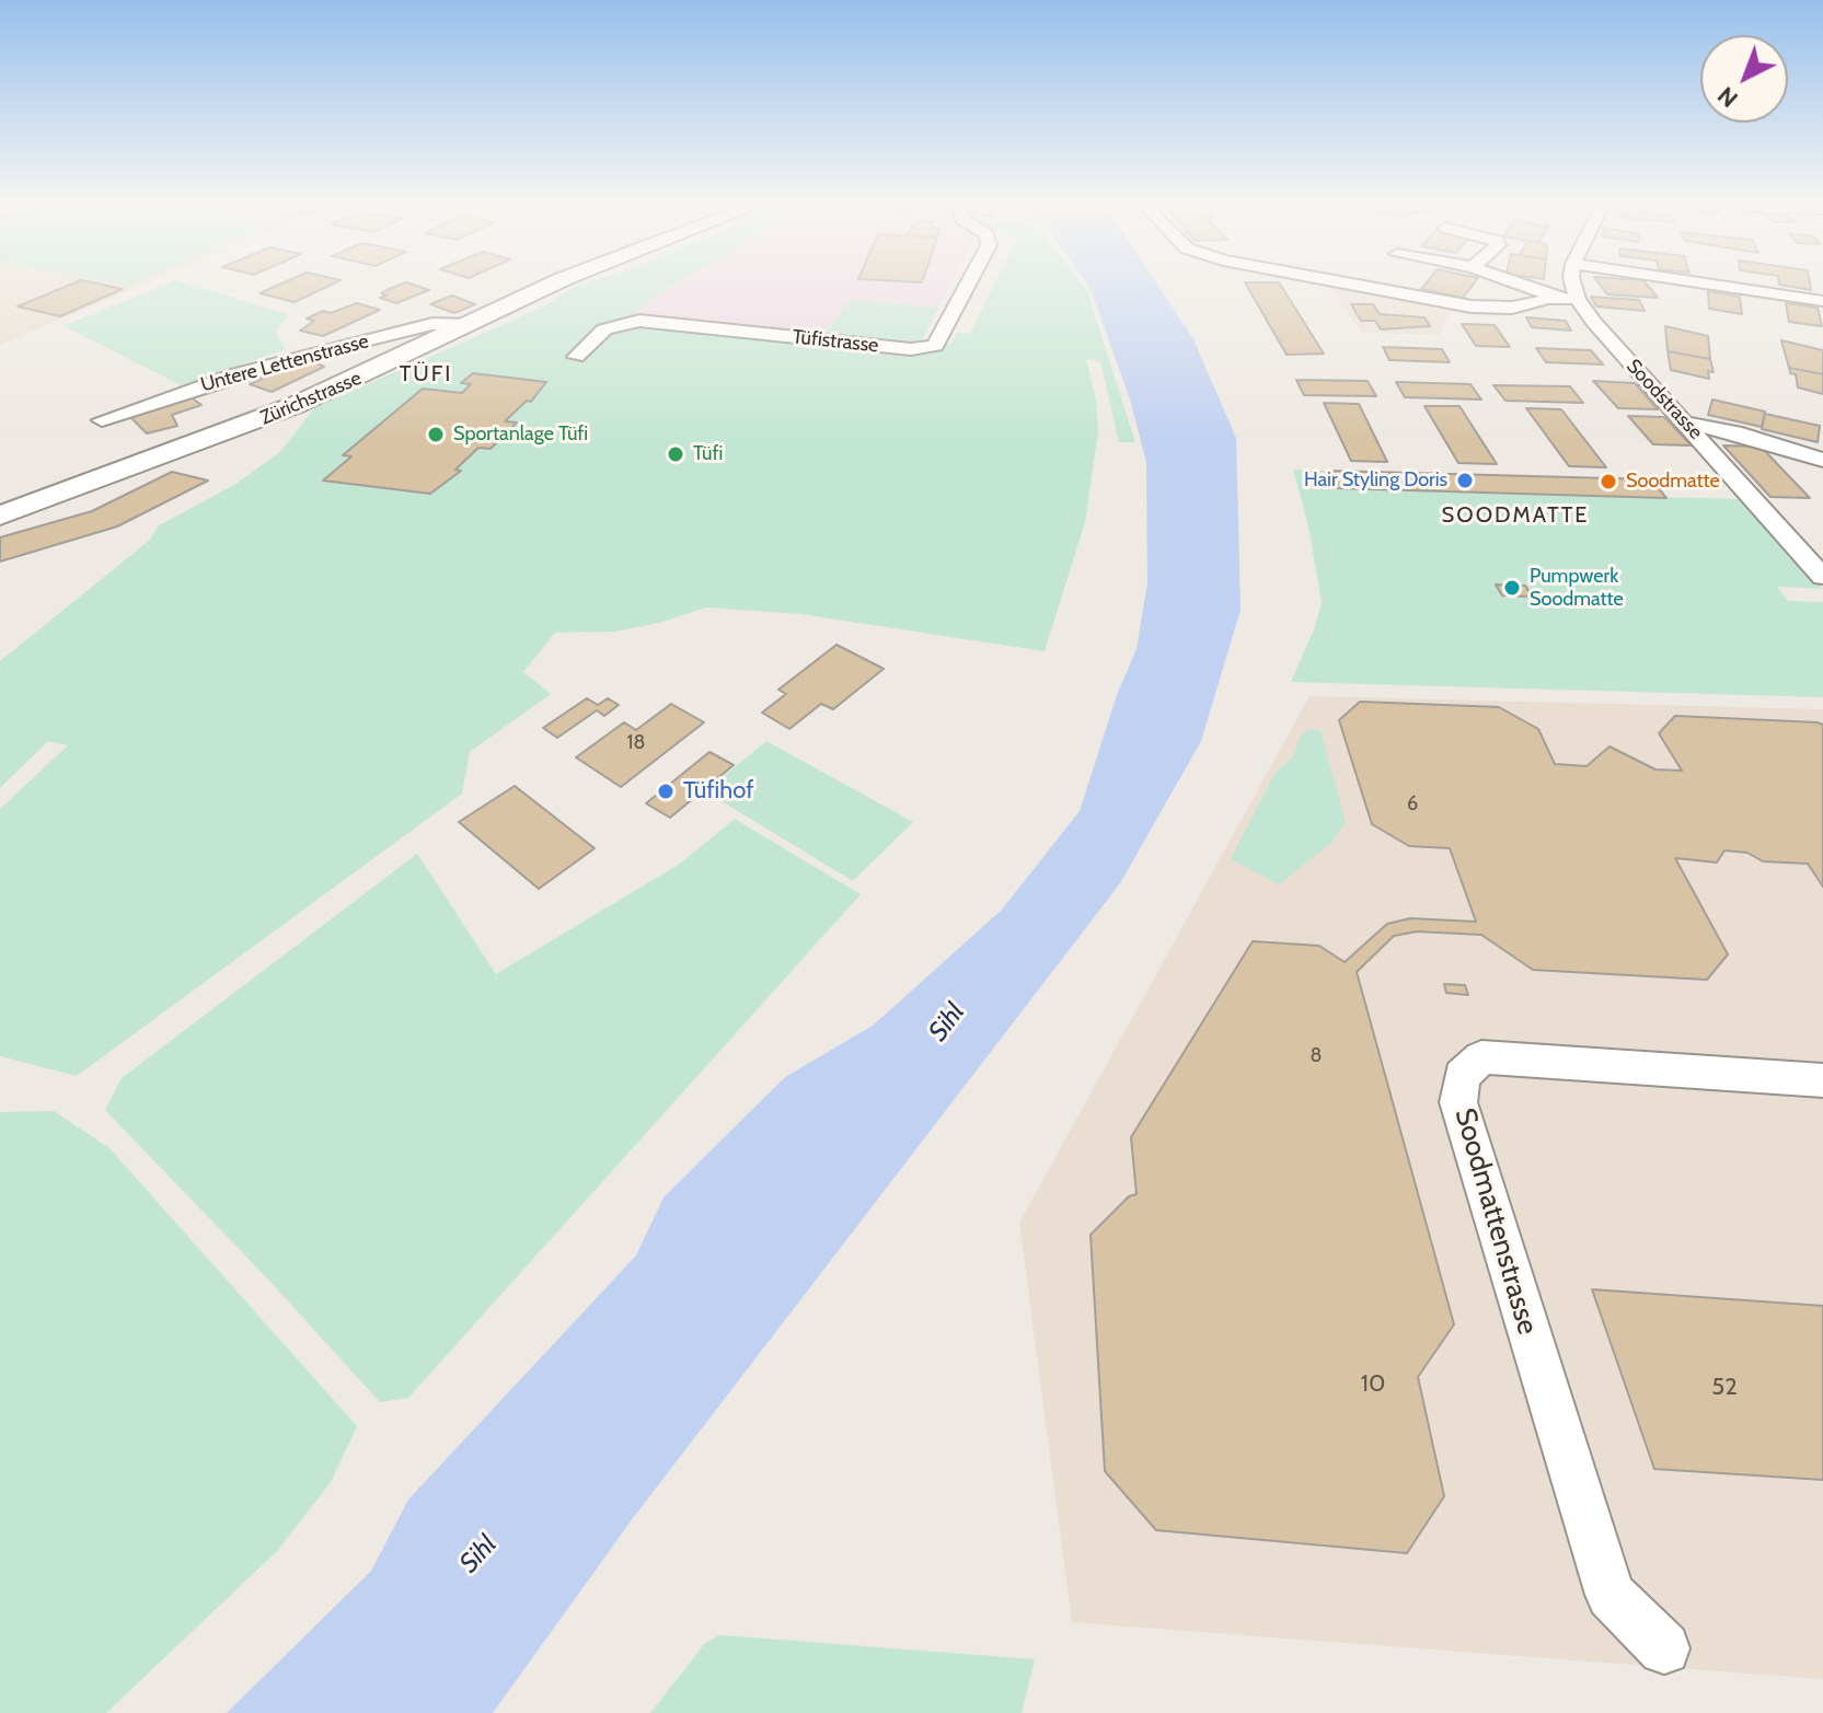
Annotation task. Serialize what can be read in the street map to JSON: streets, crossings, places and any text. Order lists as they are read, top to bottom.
{
  "streets": {
    "main road": ["Zürichstrasse"],
    "street": [
      "Tüfistrasse",
      "Untere Lettenstrasse",
      "Soodstrasse",
      "Soodmattenstrasse"
    ]
  },
  "crossings": [
    ["Untere Lettenstrasse", "Zürichstrasse"]
  ],
  "districts": ["TÜFI", "SOODMATTE"],
  "water": ["Sihl"],
  "places": [
    "Sportanlage Tüfi",
    "Tüfi",
    "Hair Styling Doris",
    "Soodmatte",
    "Pumpwerk Soodmatte",
    "Tüfihof"
  ],
  "house_numbers": [
    "18",
    "6",
    "8",
    "10",
    "52"
  ],
  "north": "bottom left"
}
